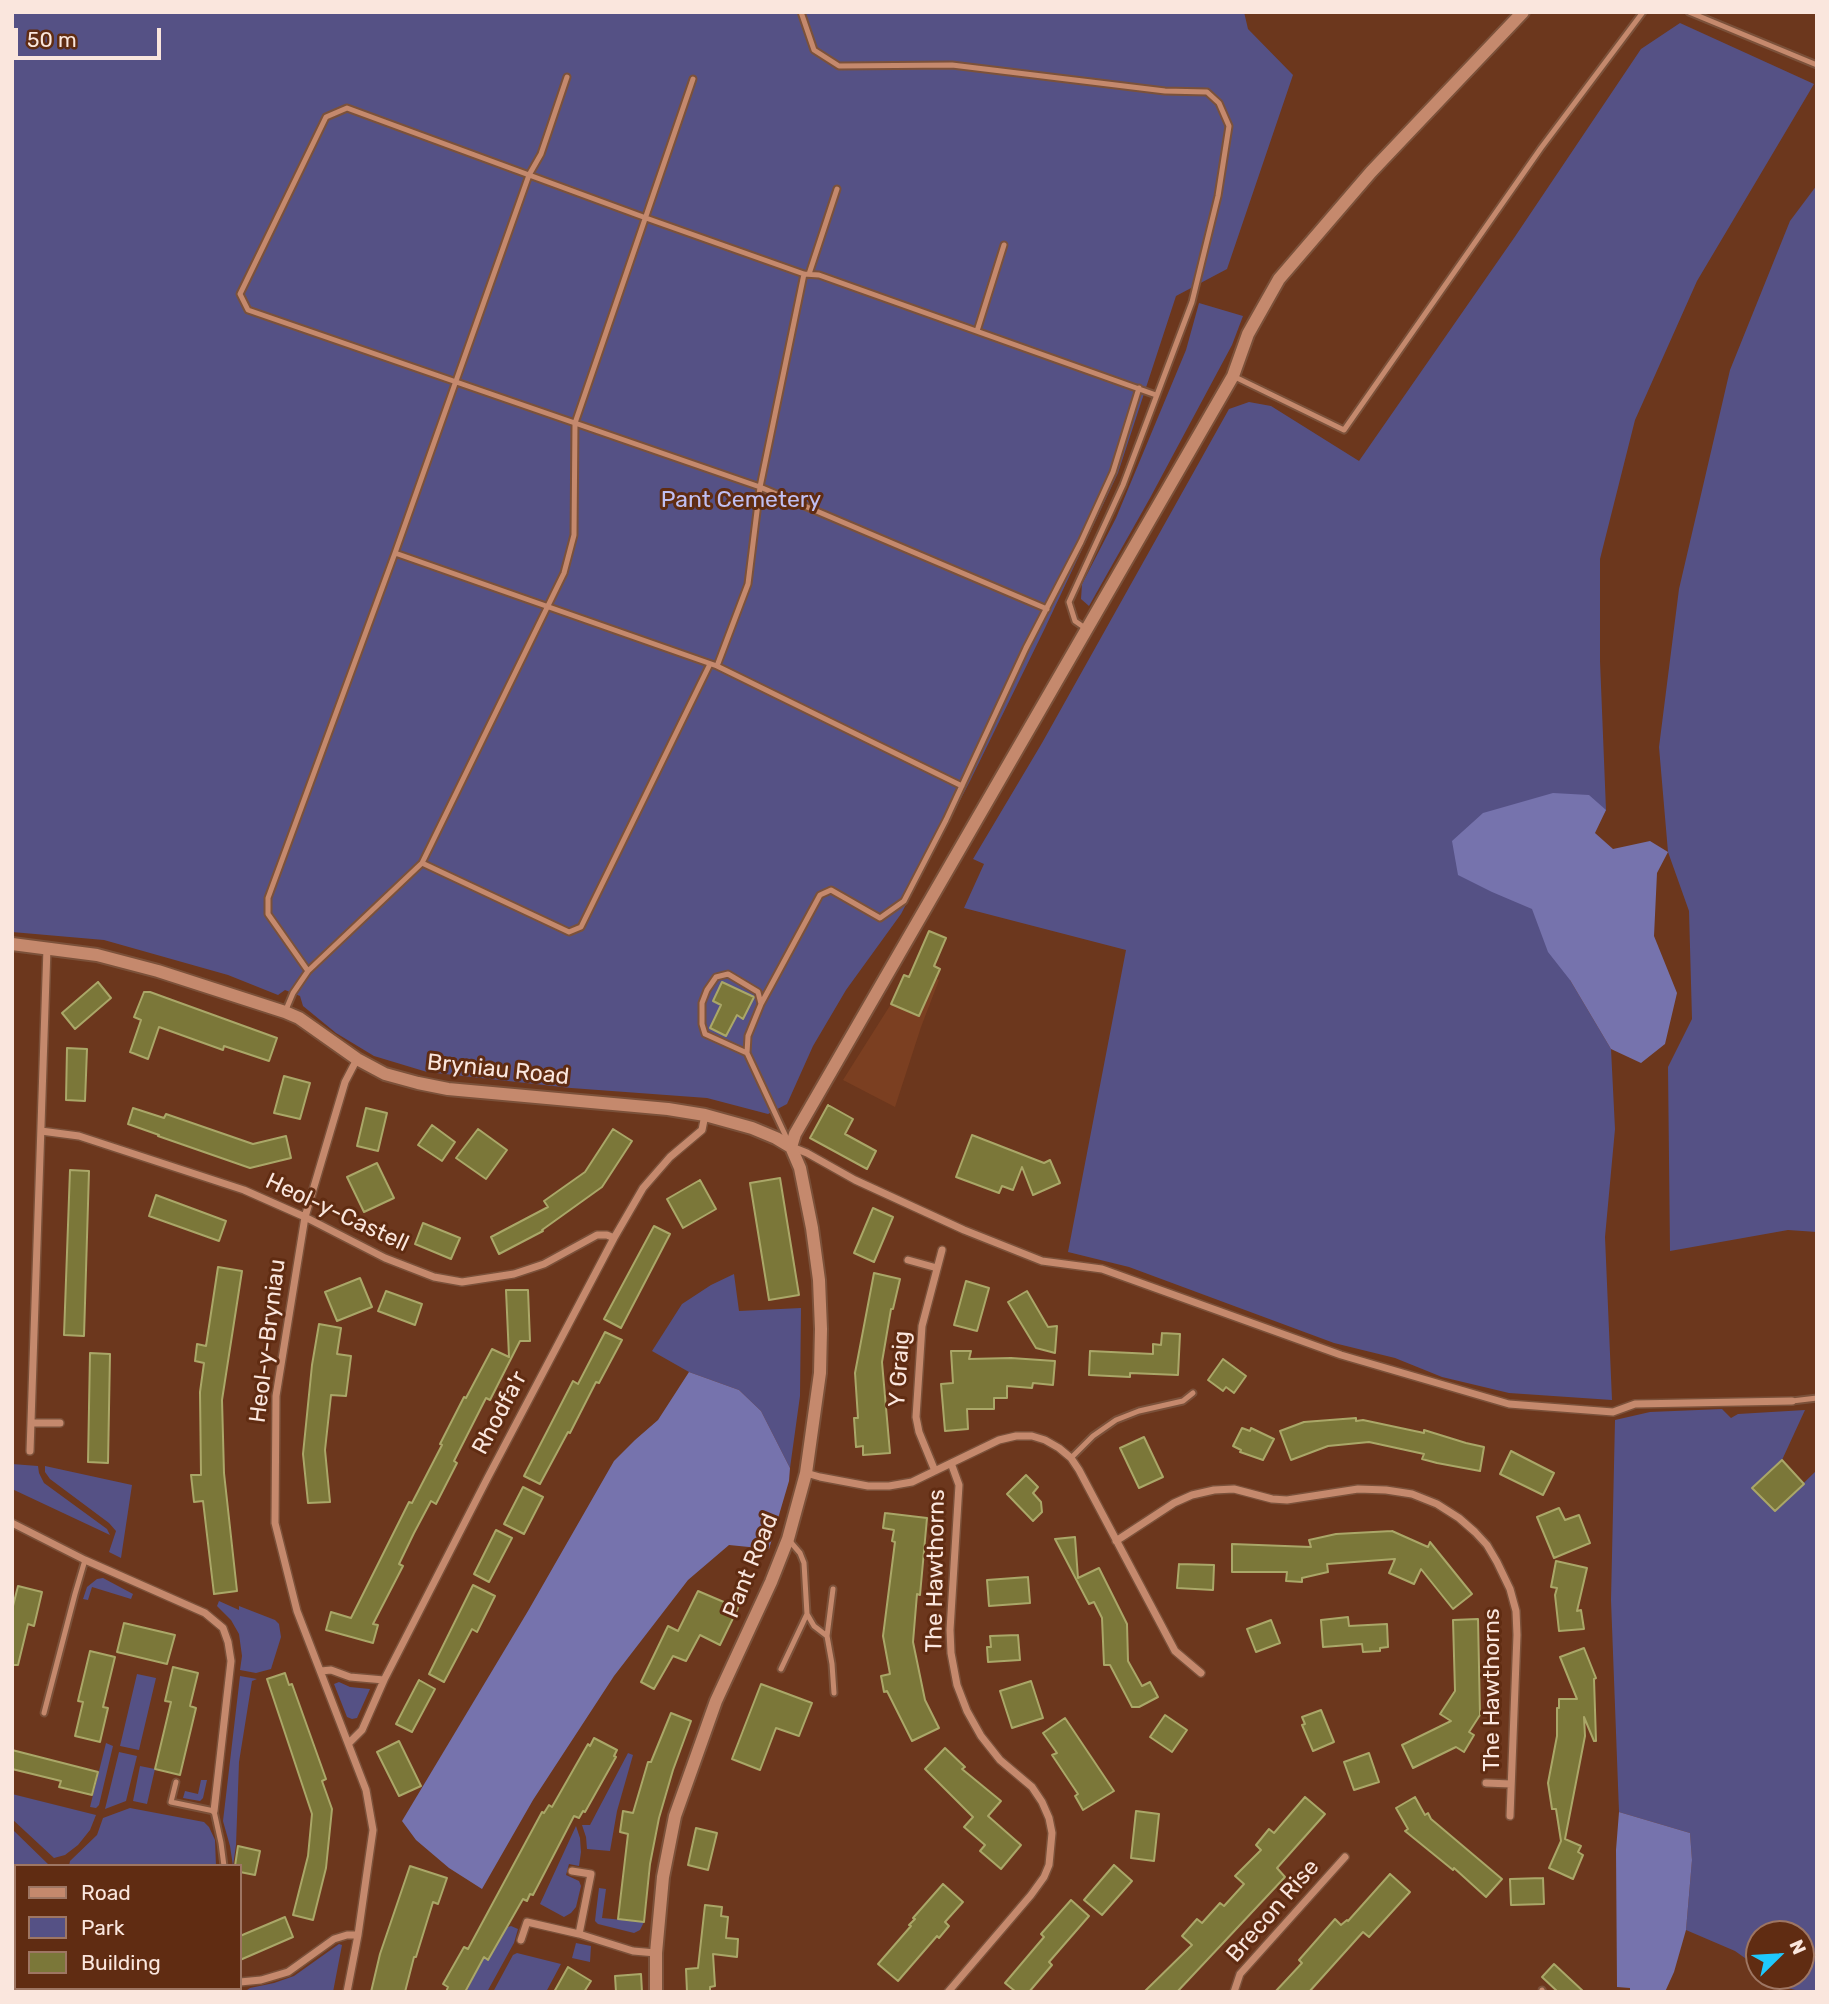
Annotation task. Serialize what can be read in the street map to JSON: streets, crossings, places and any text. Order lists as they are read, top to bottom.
{
  "streets": {
    "street": [
      "Bryniau Road",
      "Heol-y-Castell",
      "Heol-y-Bryniau",
      "Y Graig",
      "Rhodfa'r",
      "Pant Road",
      "The Hawthorns",
      "Brecon Rise"
    ]
  },
  "crossings": [
    ["Bryniau Road", "Heol-y-Bryniau"],
    ["Bryniau Road", "Rhodfa'r"],
    ["Bryniau Road", "Pant Road"],
    ["Heol-y-Castell", "Heol-y-Bryniau"],
    ["Heol-y-Castell", "Rhodfa'r"],
    ["Heol-y-Bryniau", "Rhodfa'r"],
    ["Y Graig", "The Hawthorns"],
    ["Pant Road", "The Hawthorns"]
  ],
  "parks": ["Pant Cemetery"],
  "legend": ["Road", "Park", "Building"],
  "scale_bar": "50 m",
  "north": "top right"
}
